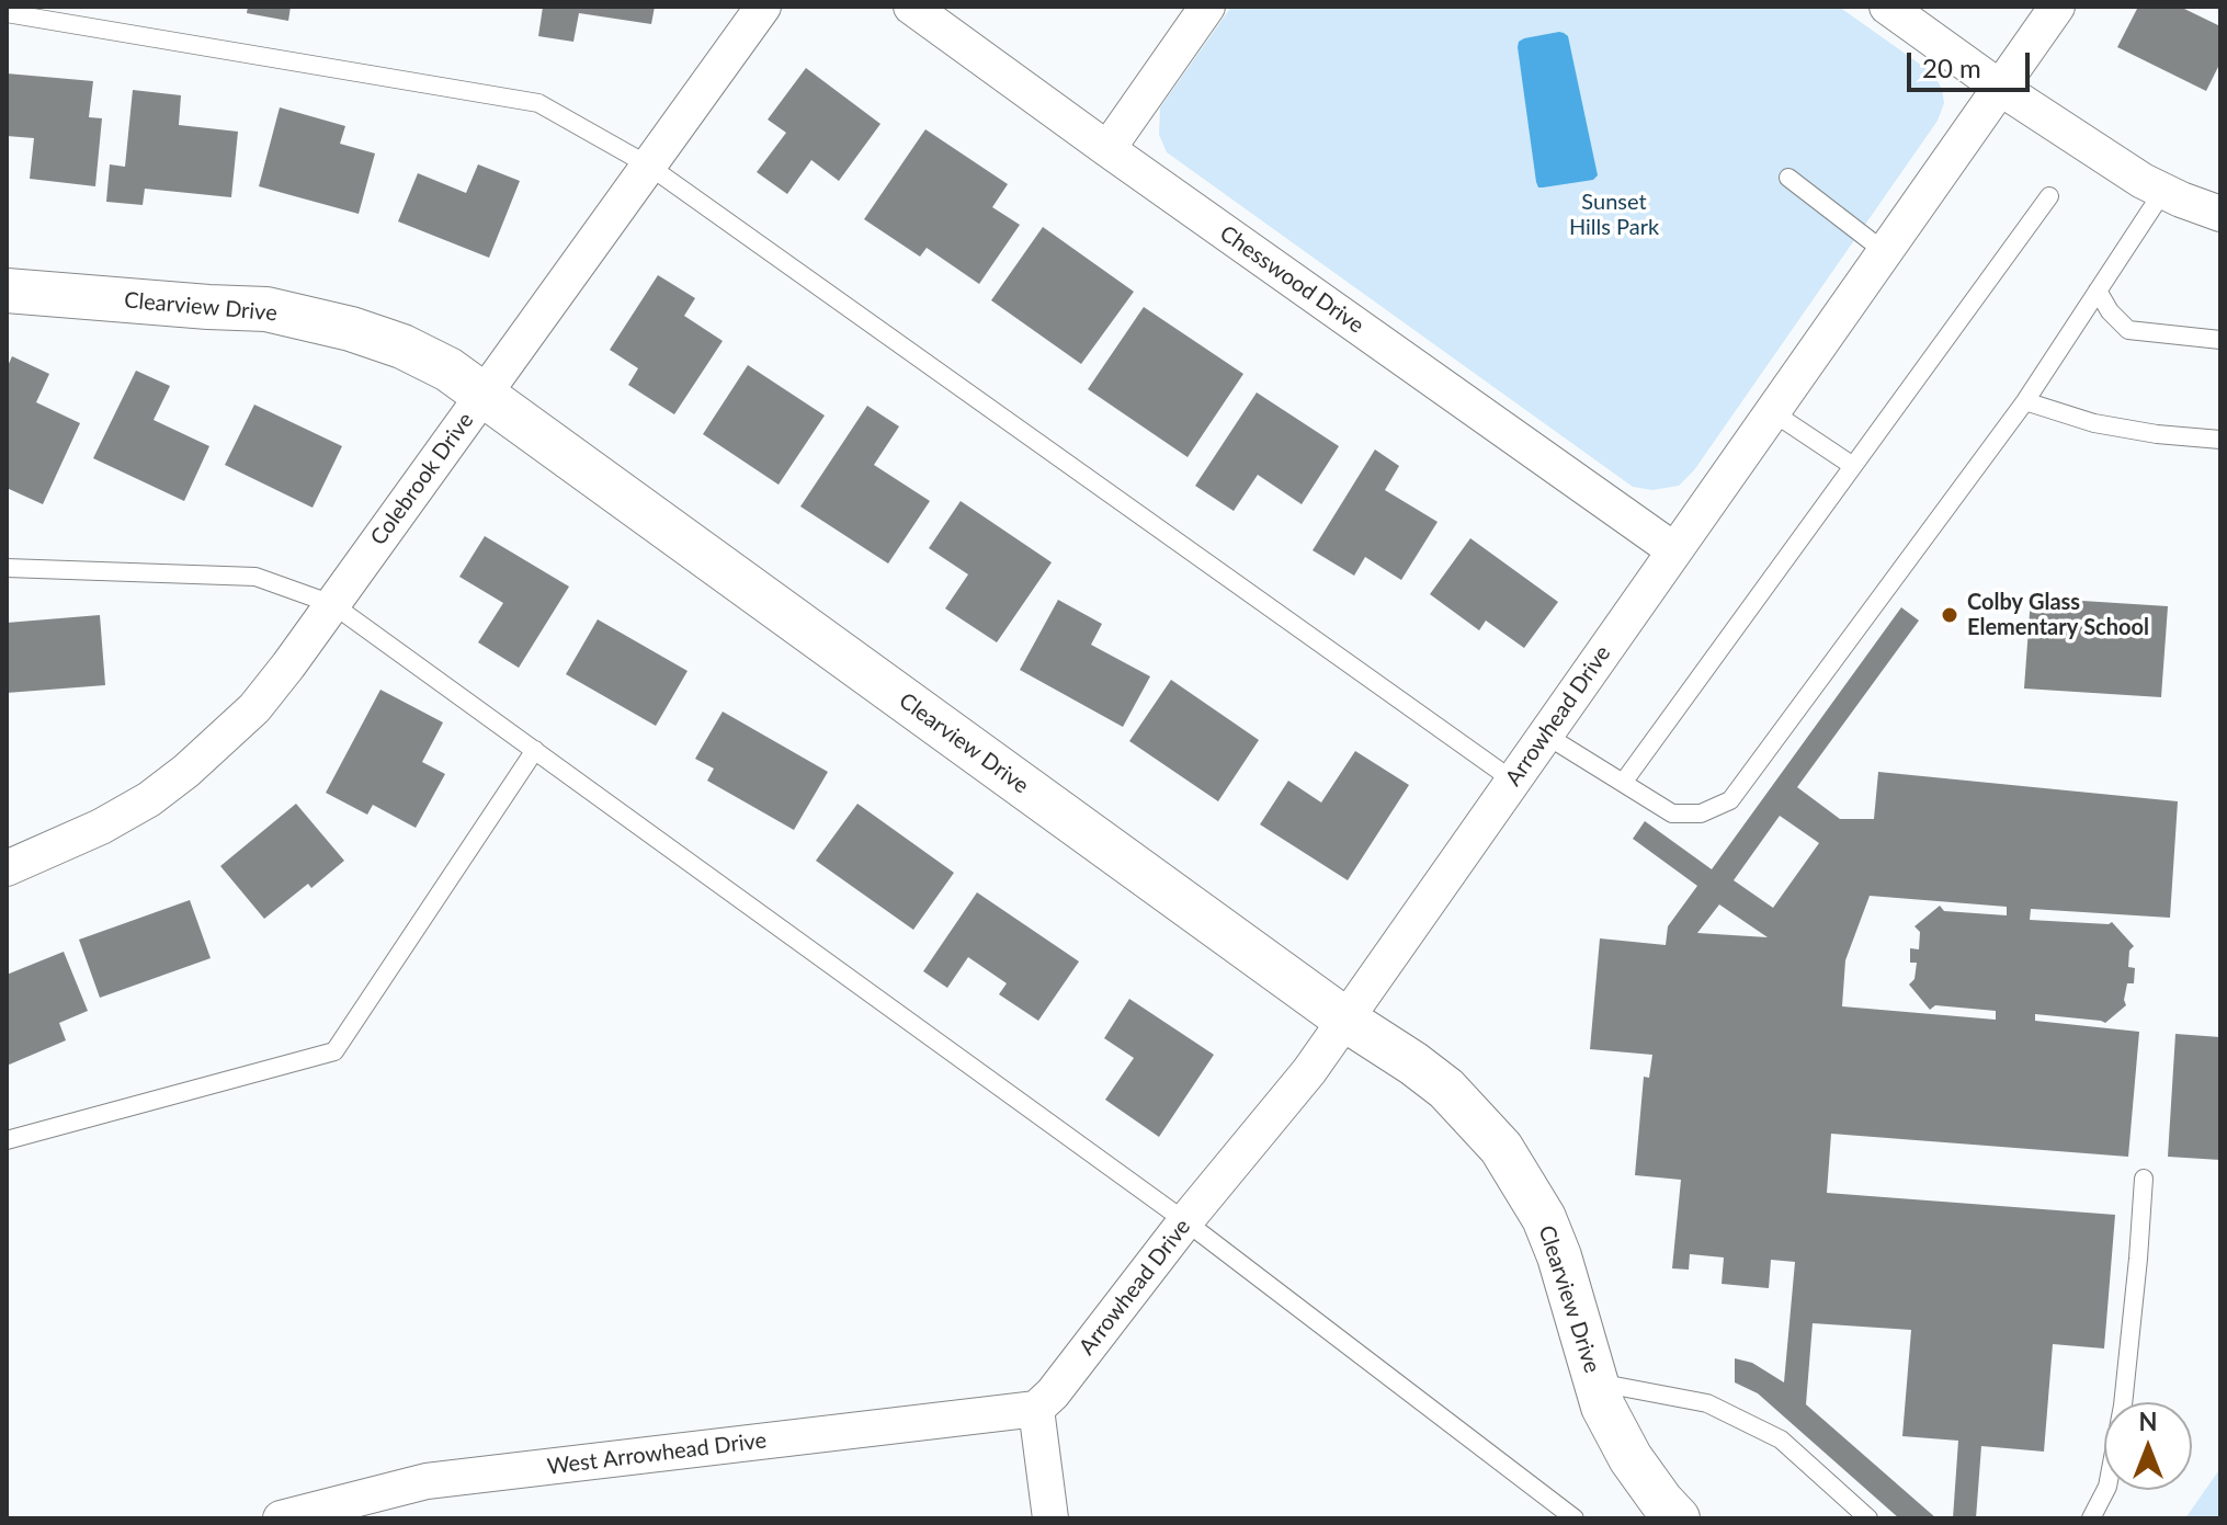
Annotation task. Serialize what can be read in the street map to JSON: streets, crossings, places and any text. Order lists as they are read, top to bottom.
{
  "streets": {
    "street": [
      "Chesswood Drive",
      "Clearview Drive",
      "Colebrook Drive",
      "Arrowhead Drive",
      "West Arrowhead Drive"
    ]
  },
  "crossings": [
    ["Chesswood Drive", "Arrowhead Drive"],
    ["Clearview Drive", "Colebrook Drive"],
    ["Clearview Drive", "Arrowhead Drive"],
    ["Arrowhead Drive", "West Arrowhead Drive"]
  ],
  "parks": ["Sunset Hills Park"],
  "places": ["Colby Glass Elementary School"],
  "scale_bar": "20 m",
  "north": "top"
}
